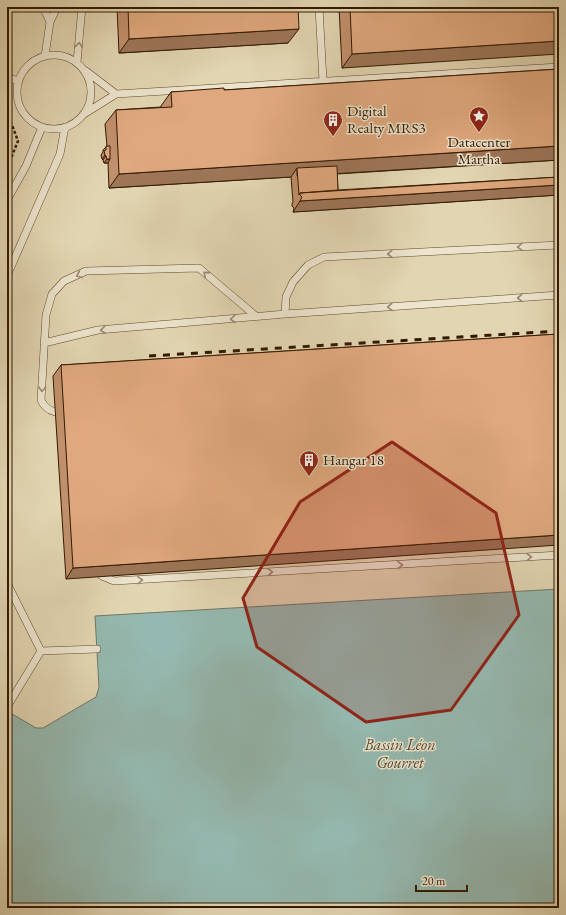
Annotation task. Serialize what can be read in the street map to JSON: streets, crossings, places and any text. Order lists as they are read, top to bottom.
{
  "water": ["Bassin Léon Gourret"],
  "places": {
    "place": ["Datacenter Martha"],
    "building": ["Digital Realty MRS3", "Hangar 18"]
  },
  "scale_bar": "20 m"
}
